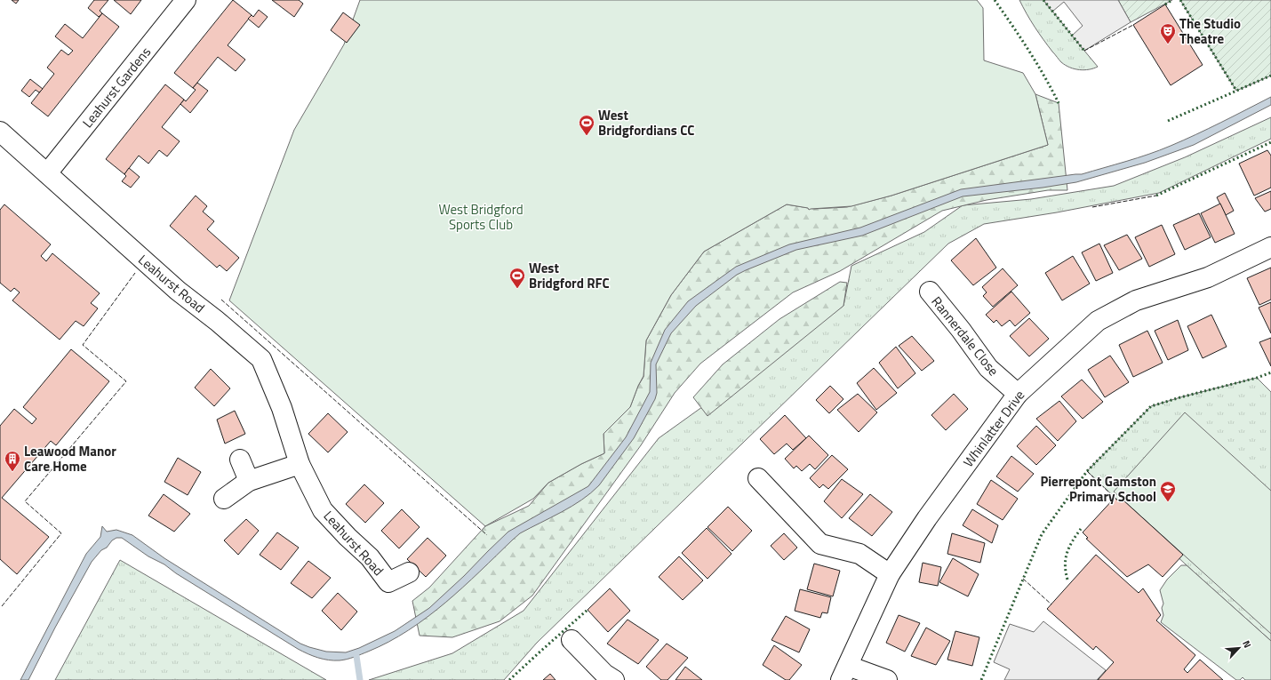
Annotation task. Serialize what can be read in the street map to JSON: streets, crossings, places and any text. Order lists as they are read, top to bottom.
{
  "streets": {
    "street": [
      "Leahurst Gardens",
      "Leahurst Road",
      "Rannerdale Close",
      "Whinlatter Drive"
    ]
  },
  "crossings": [
    ["Leahurst Gardens", "Leahurst Road"],
    ["Rannerdale Close", "Whinlatter Drive"]
  ],
  "parks": ["West Bridgford Sports Club"],
  "places": {
    "theatre": ["The Studio Theatre"],
    "sports": ["West Bridgfordians CC", "West Bridgford RFC"],
    "building": ["Leawood Manor Care Home"],
    "school or university": ["Pierrepont Gamston Primary School"]
  },
  "north": "top right"
}
